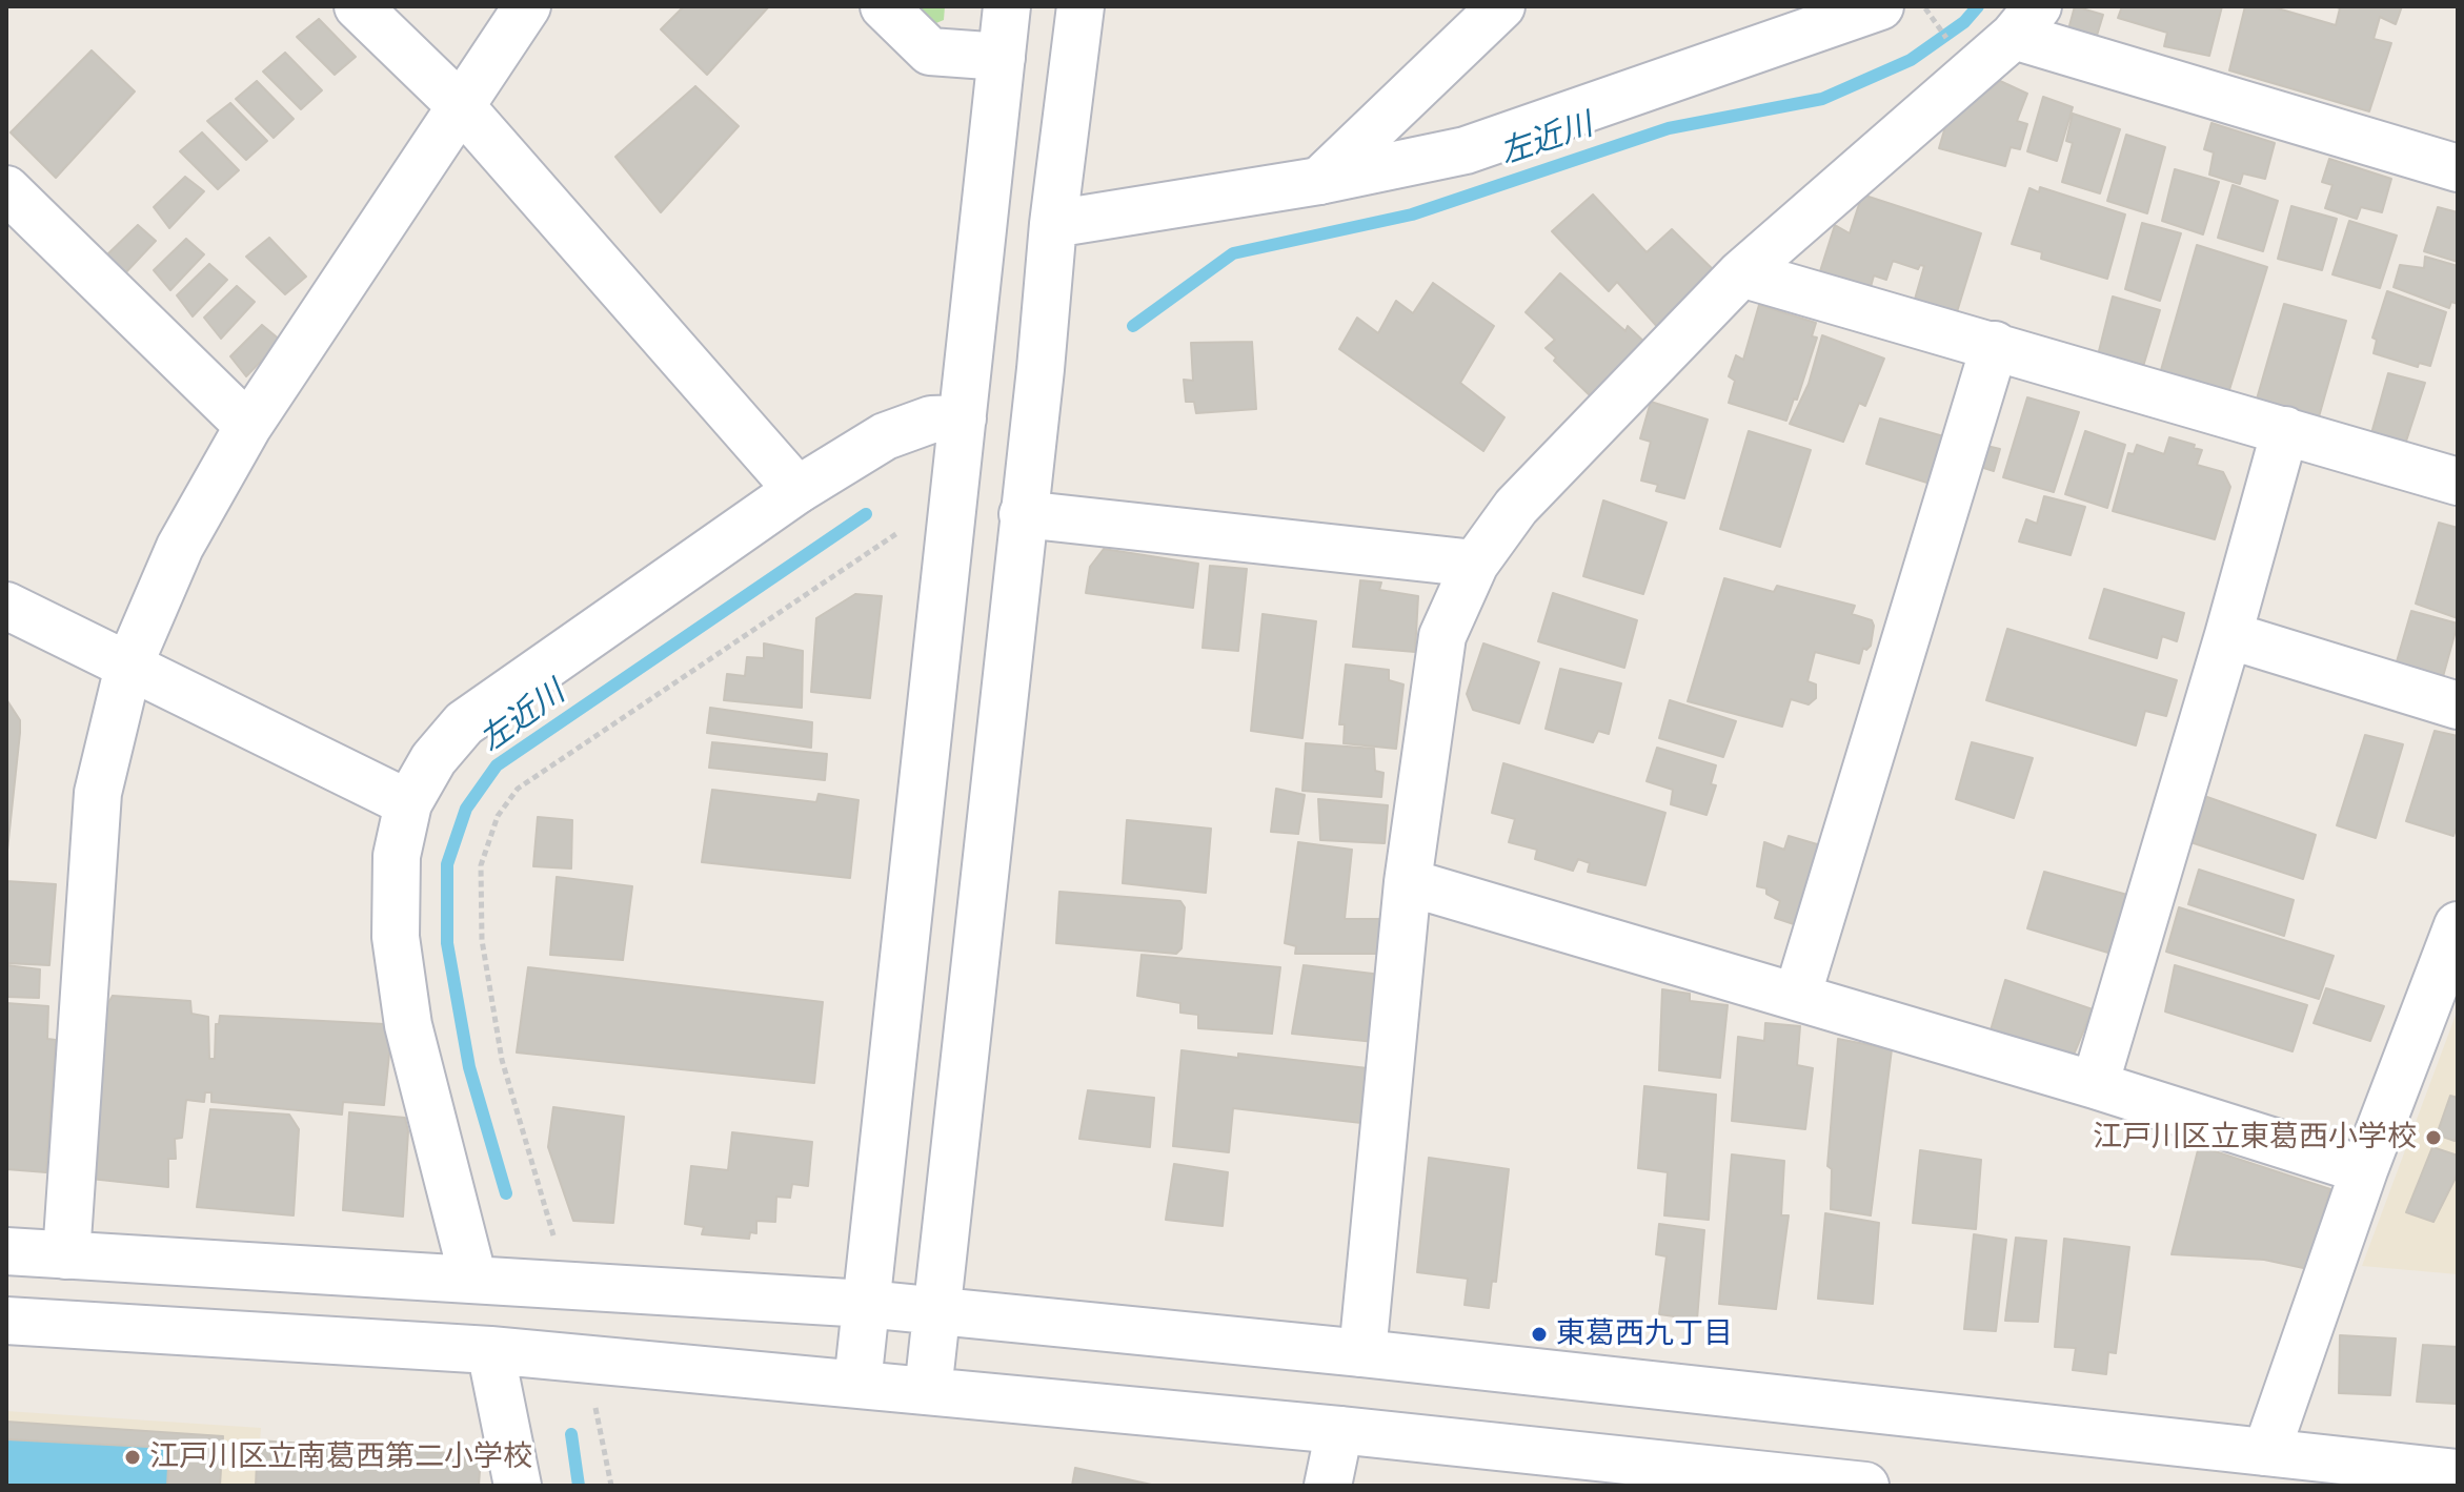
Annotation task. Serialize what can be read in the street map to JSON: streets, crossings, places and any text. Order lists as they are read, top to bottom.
{
  "water": ["左近川"],
  "places": ["江戸川区立東葛西小学校", "東葛西九丁目", "江戸川区立南葛西第二小学校"]
}
